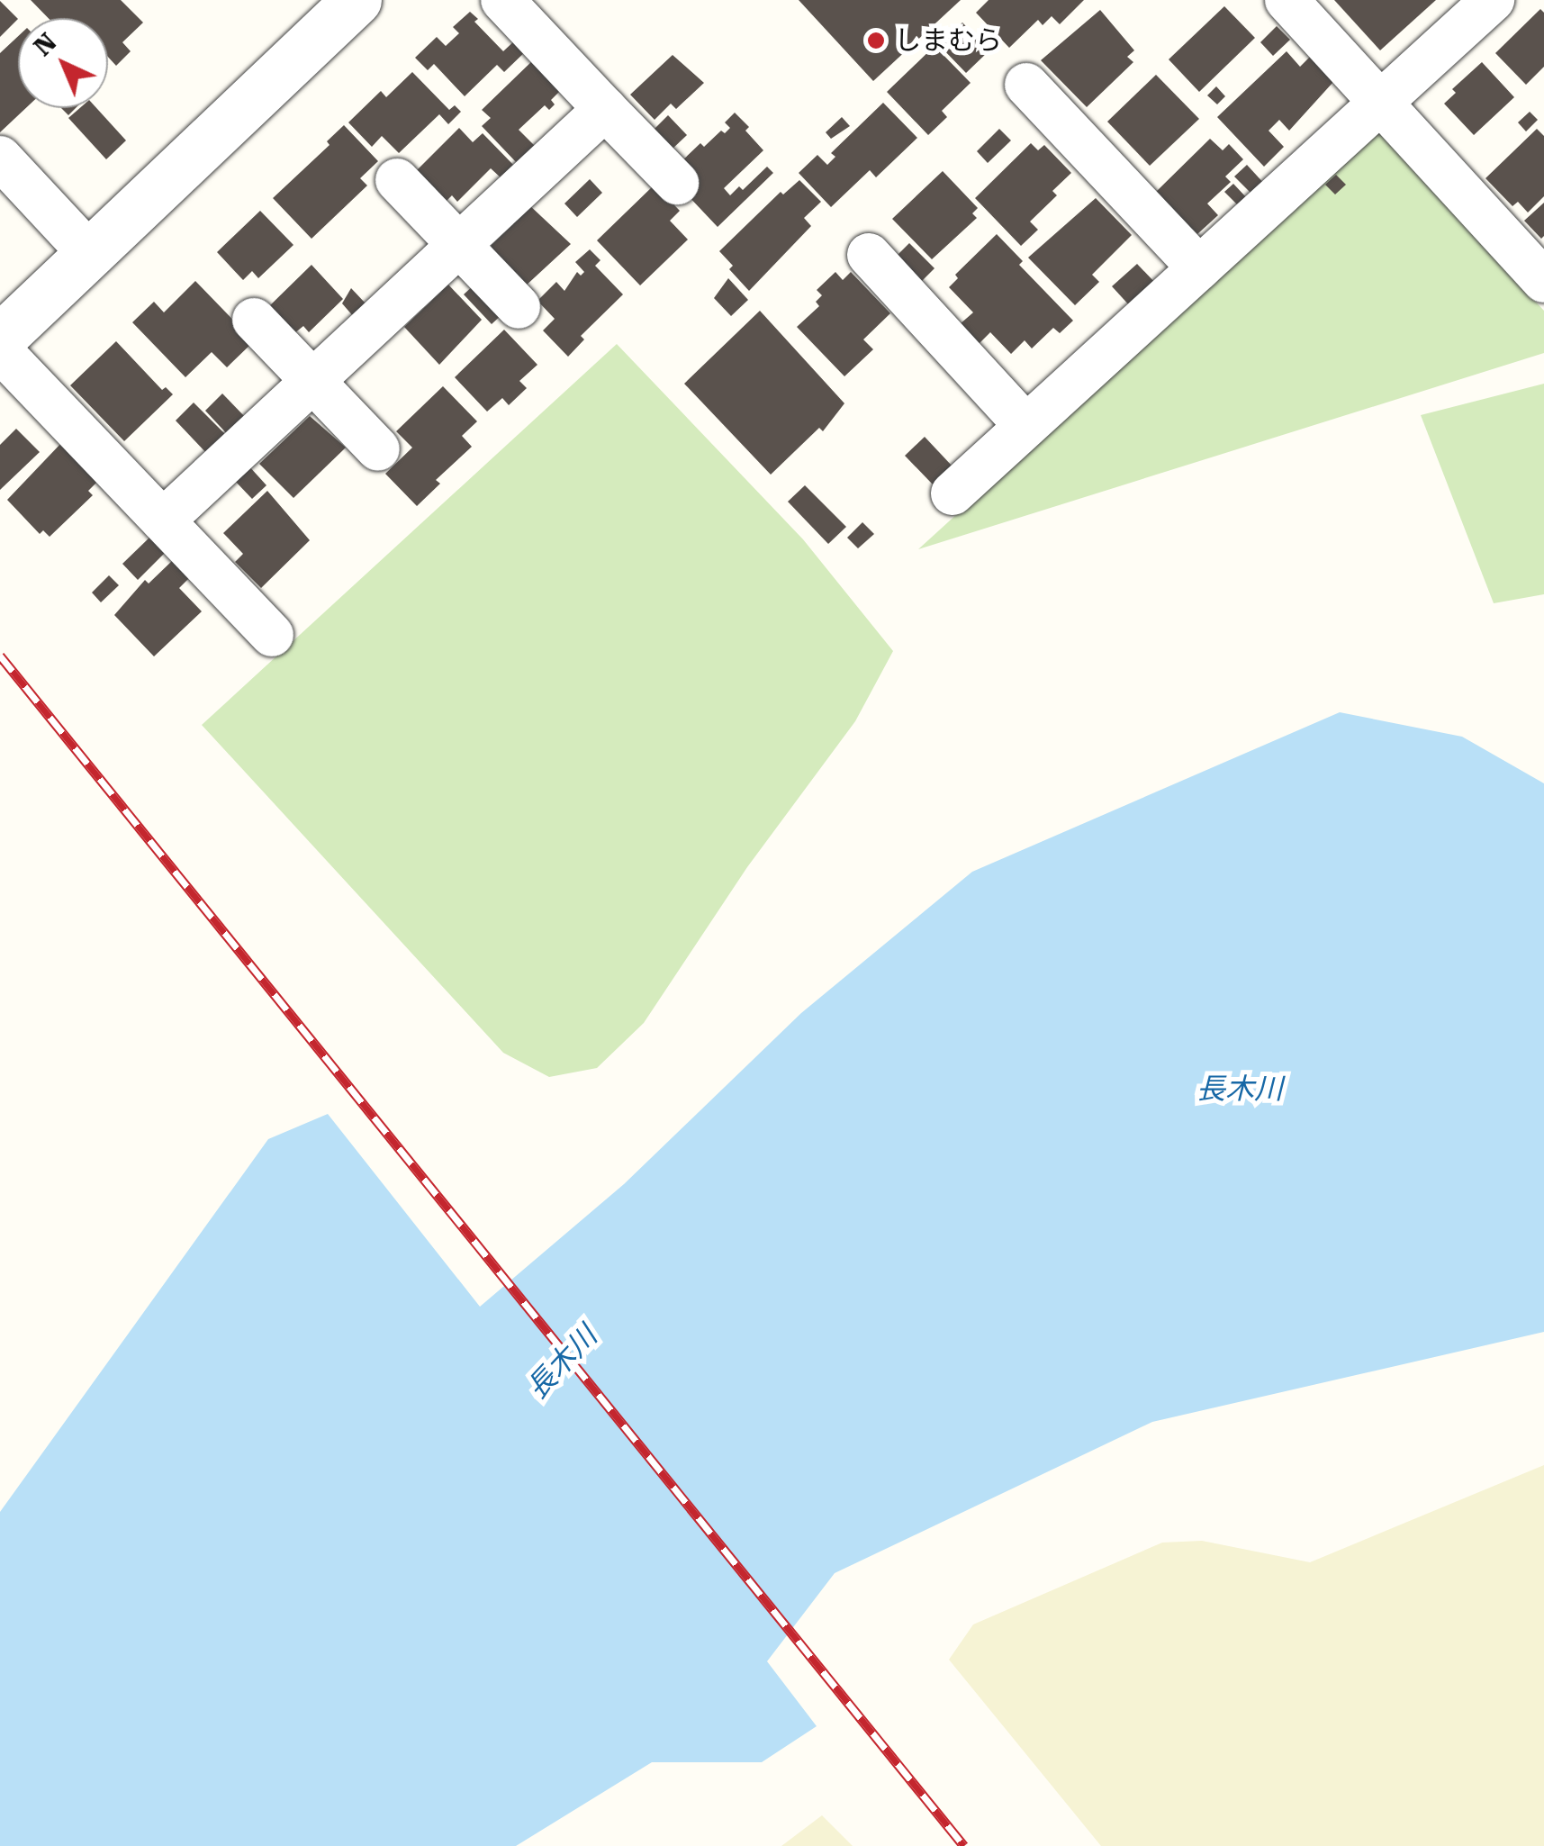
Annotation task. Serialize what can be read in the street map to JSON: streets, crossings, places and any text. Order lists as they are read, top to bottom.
{
  "water": ["長木川"],
  "places": ["しまむら"],
  "north": "top left"
}
